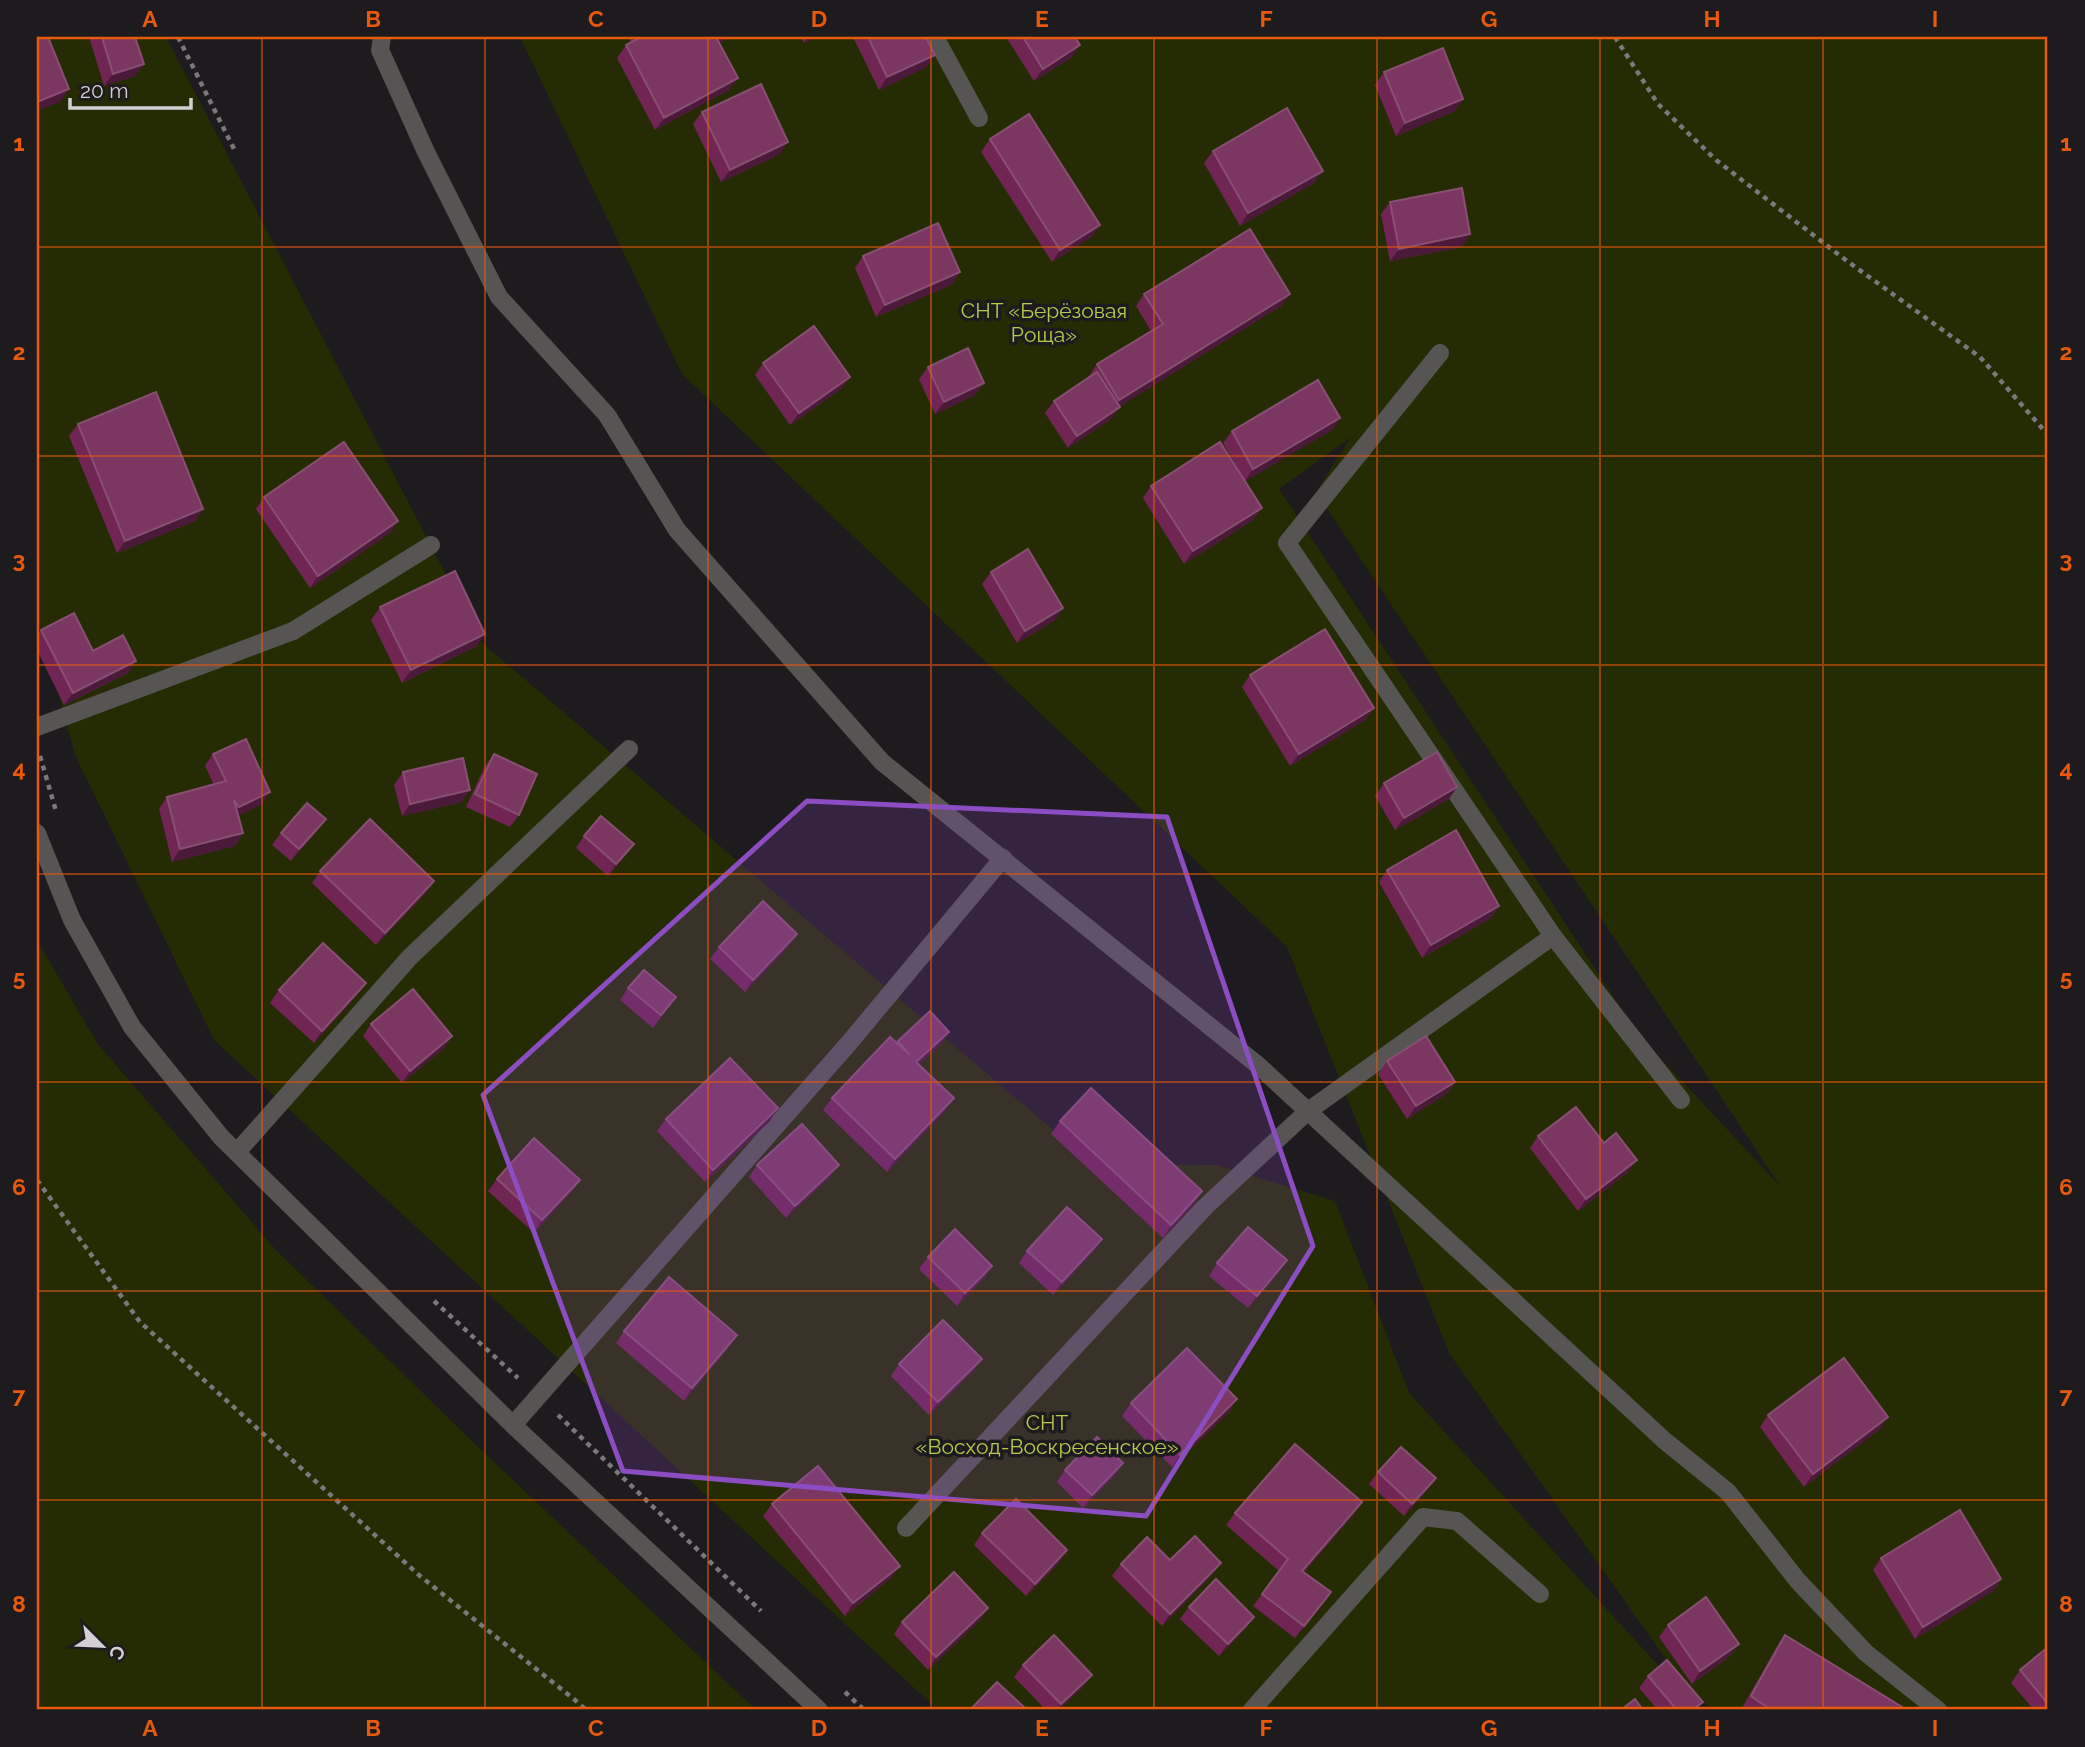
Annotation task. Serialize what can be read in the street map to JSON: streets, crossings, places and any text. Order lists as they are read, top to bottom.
{
  "parks": ["СНТ «Берёзовая Роща»", "СНТ «Восход-Воскресенское»"],
  "scale_bar": "20 m",
  "north": "bottom right",
  "grid": {
    "columns": [
      "A",
      "B",
      "C",
      "D",
      "E",
      "F",
      "G",
      "H",
      "I"
    ],
    "rows": [
      "1",
      "2",
      "3",
      "4",
      "5",
      "6",
      "7",
      "8"
    ]
  }
}
